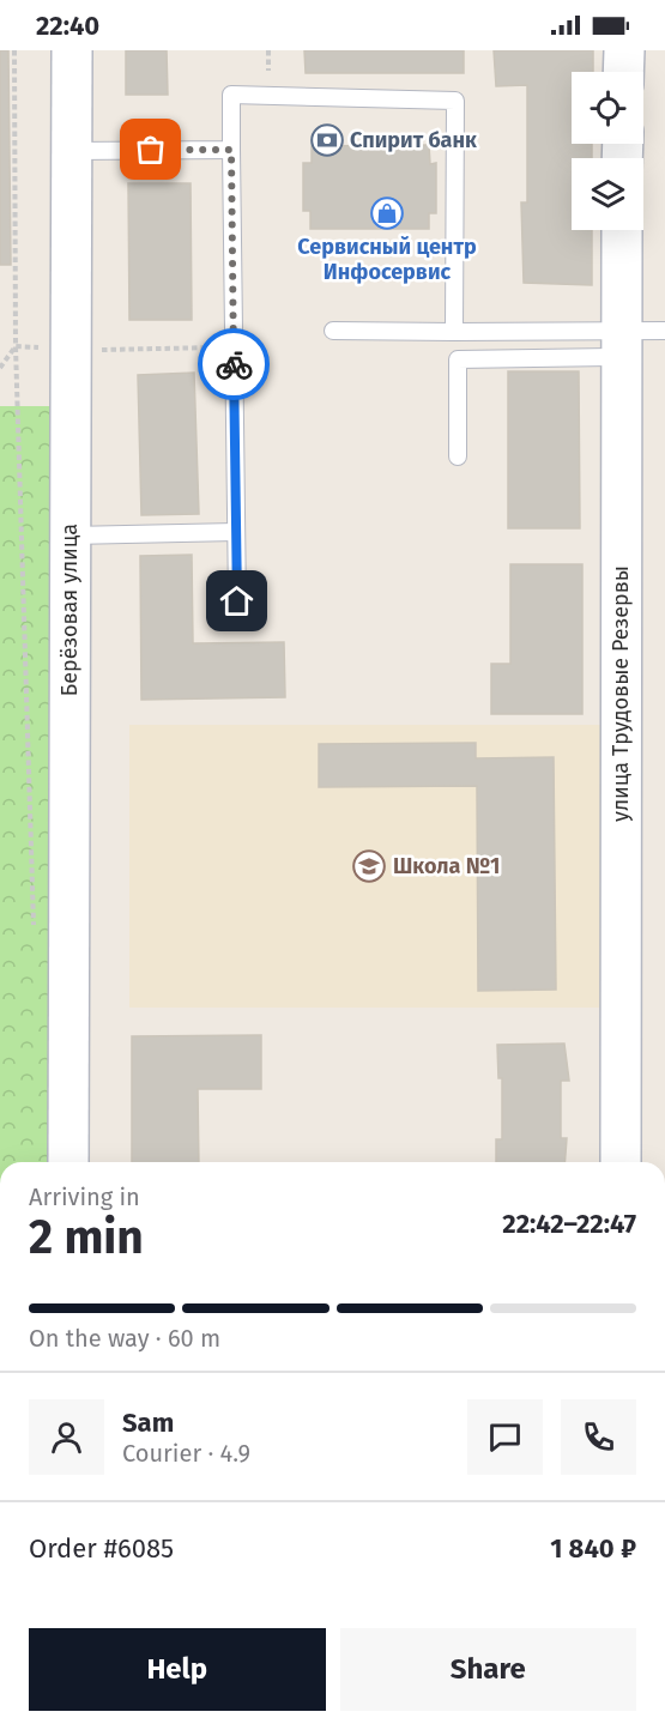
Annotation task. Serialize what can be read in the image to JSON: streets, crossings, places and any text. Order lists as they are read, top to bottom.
{
  "streets": {
    "street": ["Берёзовая улица", "улица Трудовые Резервы"]
  },
  "places": {
    "bank": ["Спирит банк"],
    "shop": ["Сервисный центр Инфосервис"],
    "school or university": ["Школа №1"]
  },
  "page": {
    "status": "22:40",
    "heading": ["2 min", "Arriving in", "22:42–22:47"],
    "panel": [
      "Sam",
      "Courier · 4.9",
      "Order #6085",
      "1 840 ₽"
    ],
    "bar": "On the way · 60 m",
    "buttons": ["Help", "Share"]
  }
}
